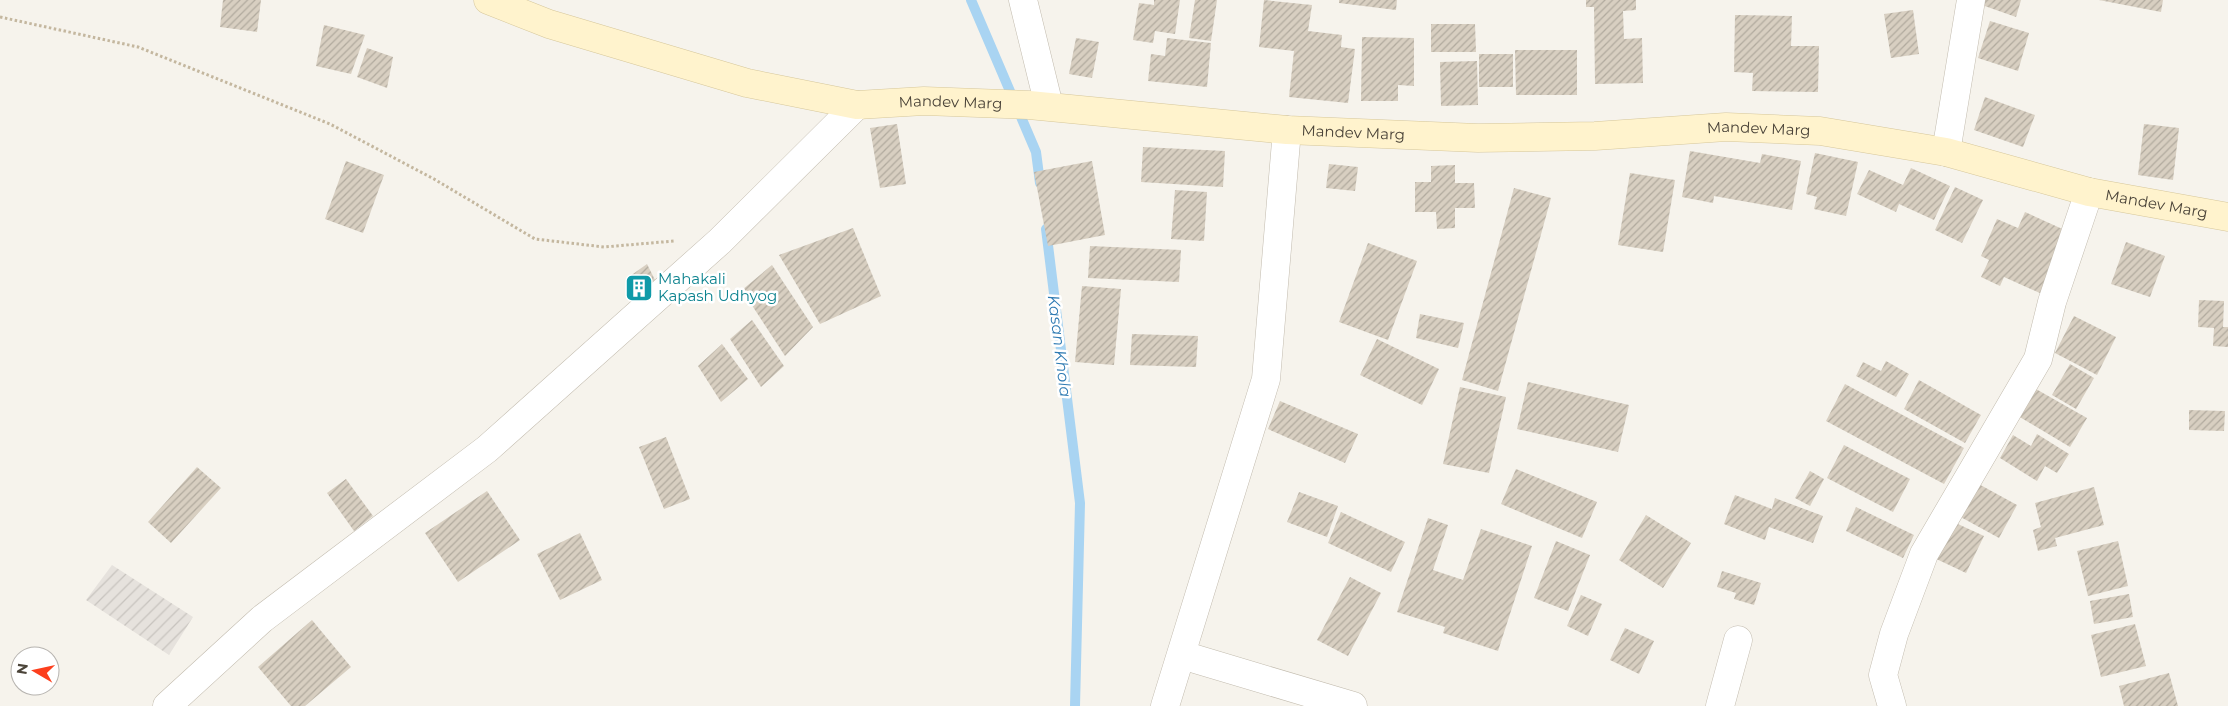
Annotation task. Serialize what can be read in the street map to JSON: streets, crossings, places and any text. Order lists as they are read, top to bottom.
{
  "streets": {
    "main road": ["Mandev Marg"]
  },
  "water": ["Kasan Khola"],
  "places": {
    "building": ["Mahakali Kapash Udhyog"]
  },
  "north": "left"
}
